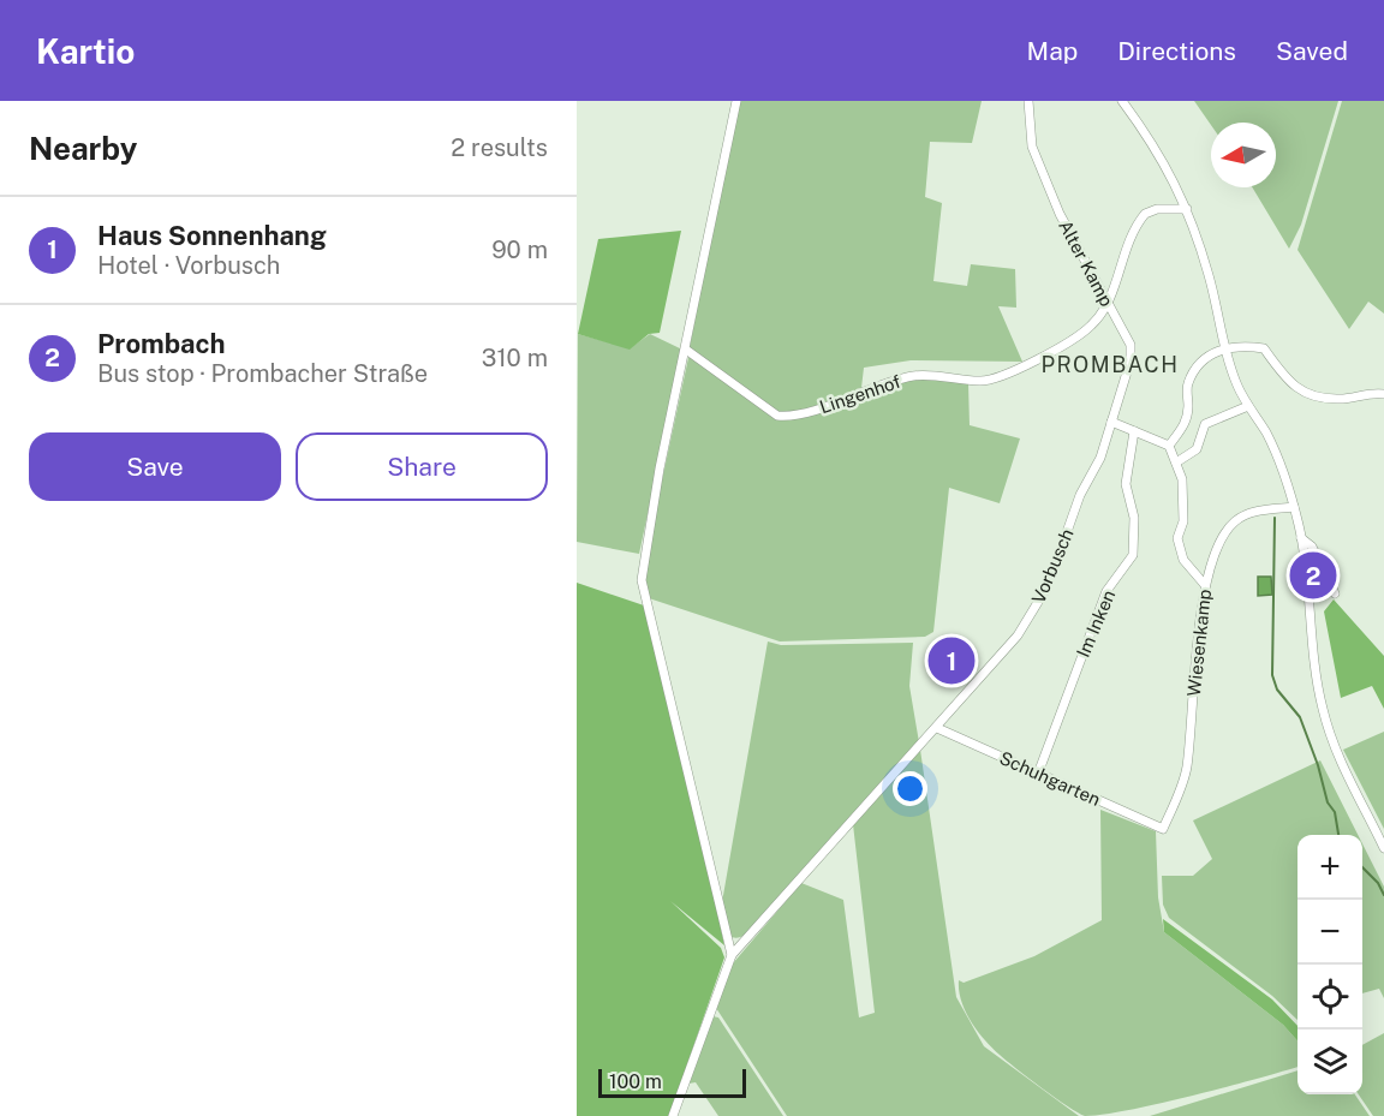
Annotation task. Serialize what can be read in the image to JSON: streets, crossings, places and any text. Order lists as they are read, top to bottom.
{
  "streets": {
    "street": [
      "Alter Kamp",
      "Lingenhof",
      "Vorbusch",
      "Im Inken",
      "Wiesenkamp",
      "Schuhgarten"
    ]
  },
  "crossings": [
    ["Alter Kamp", "Lingenhof"],
    ["Alter Kamp", "Vorbusch"],
    ["Vorbusch", "Schuhgarten"],
    ["Im Inken", "Schuhgarten"],
    ["Wiesenkamp", "Schuhgarten"]
  ],
  "districts": ["PROMBACH"],
  "scale_bar": "100 m",
  "north": "left",
  "page": {
    "header": "Kartio",
    "nav": ["Map", "Directions", "Saved"],
    "heading": ["Nearby", "2 results"],
    "list": [
      {
        "mark": "1",
        "name": "Haus Sonnenhang",
        "note": "Hotel · Vorbusch",
        "value": "90 m"
      },
      {
        "mark": "2",
        "name": "Prombach",
        "note": "Bus stop · Prombacher Straße",
        "value": "310 m"
      }
    ],
    "buttons": ["Save", "Share"],
    "pins": ["2", "1"],
    "map_buttons": ["+", "−"],
    "scale": "100 m"
  }
}
